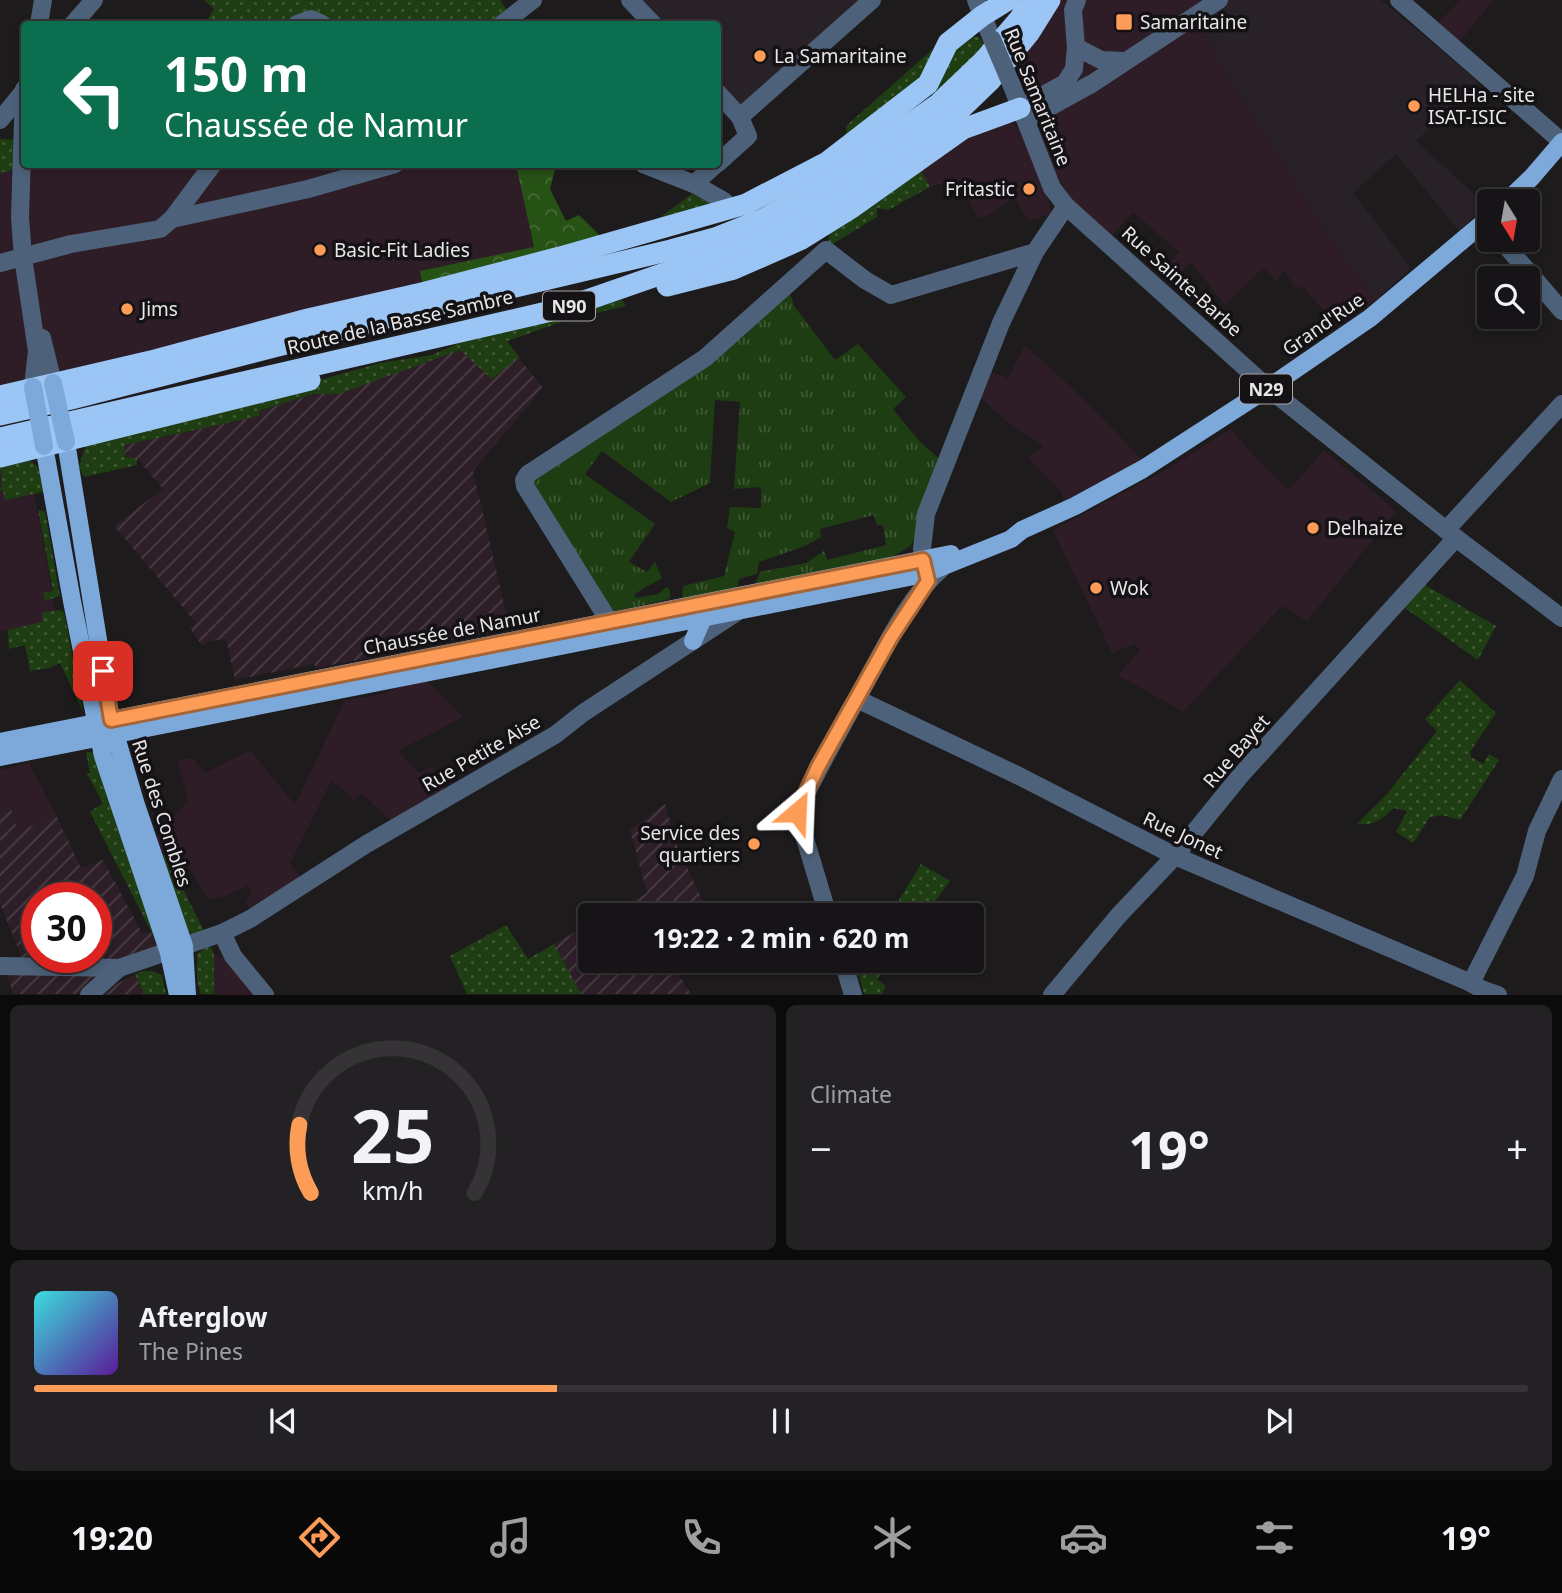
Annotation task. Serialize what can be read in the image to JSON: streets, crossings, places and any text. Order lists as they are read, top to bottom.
{
  "streets": {
    "highway": ["N90", "Route de la Basse Sambre"],
    "main road": [
      "Grand'Rue",
      "N29",
      "Chaussée de Namur",
      "Rue des Combles"
    ],
    "street": [
      "Rue Samaritaine",
      "Rue Sainte-Barbe",
      "Rue Bayet",
      "Rue Petite Aise",
      "Rue Jonet"
    ]
  },
  "crossings": [
    ["Rue Samaritaine", "Rue Sainte-Barbe"],
    ["Rue Sainte-Barbe", "Grand'Rue"],
    ["Rue Sainte-Barbe", "Rue Bayet"],
    ["Grand'Rue", "N29"],
    ["Grand'Rue", "Chaussée de Namur"],
    ["N29", "Chaussée de Namur"],
    ["N29", "Rue des Combles"],
    ["Chaussée de Namur", "Rue Petite Aise"],
    ["Chaussée de Namur", "Rue des Combles"],
    ["Rue Bayet", "Rue Jonet"]
  ],
  "places": {
    "transit": ["Samaritaine"],
    "other": [
      "La Samaritaine",
      "HELHa - site ISAT-ISIC",
      "Fritastic",
      "Basic-Fit Ladies",
      "Jims",
      "Delhaize",
      "Wok",
      "Service des quartiers"
    ]
  },
  "north": "bottom",
  "page": {
    "turn": ["150 m", "Chaussée de Namur"],
    "limit": "30",
    "trip": "19:22 · 2 min · 620 m",
    "tile": "Climate",
    "heat": ["−", "19°", "+"],
    "song": ["Afterglow", "The Pines"],
    "tabs": ["19:20", "19°"],
    "gauge": ["25", "km/h"]
  }
}
